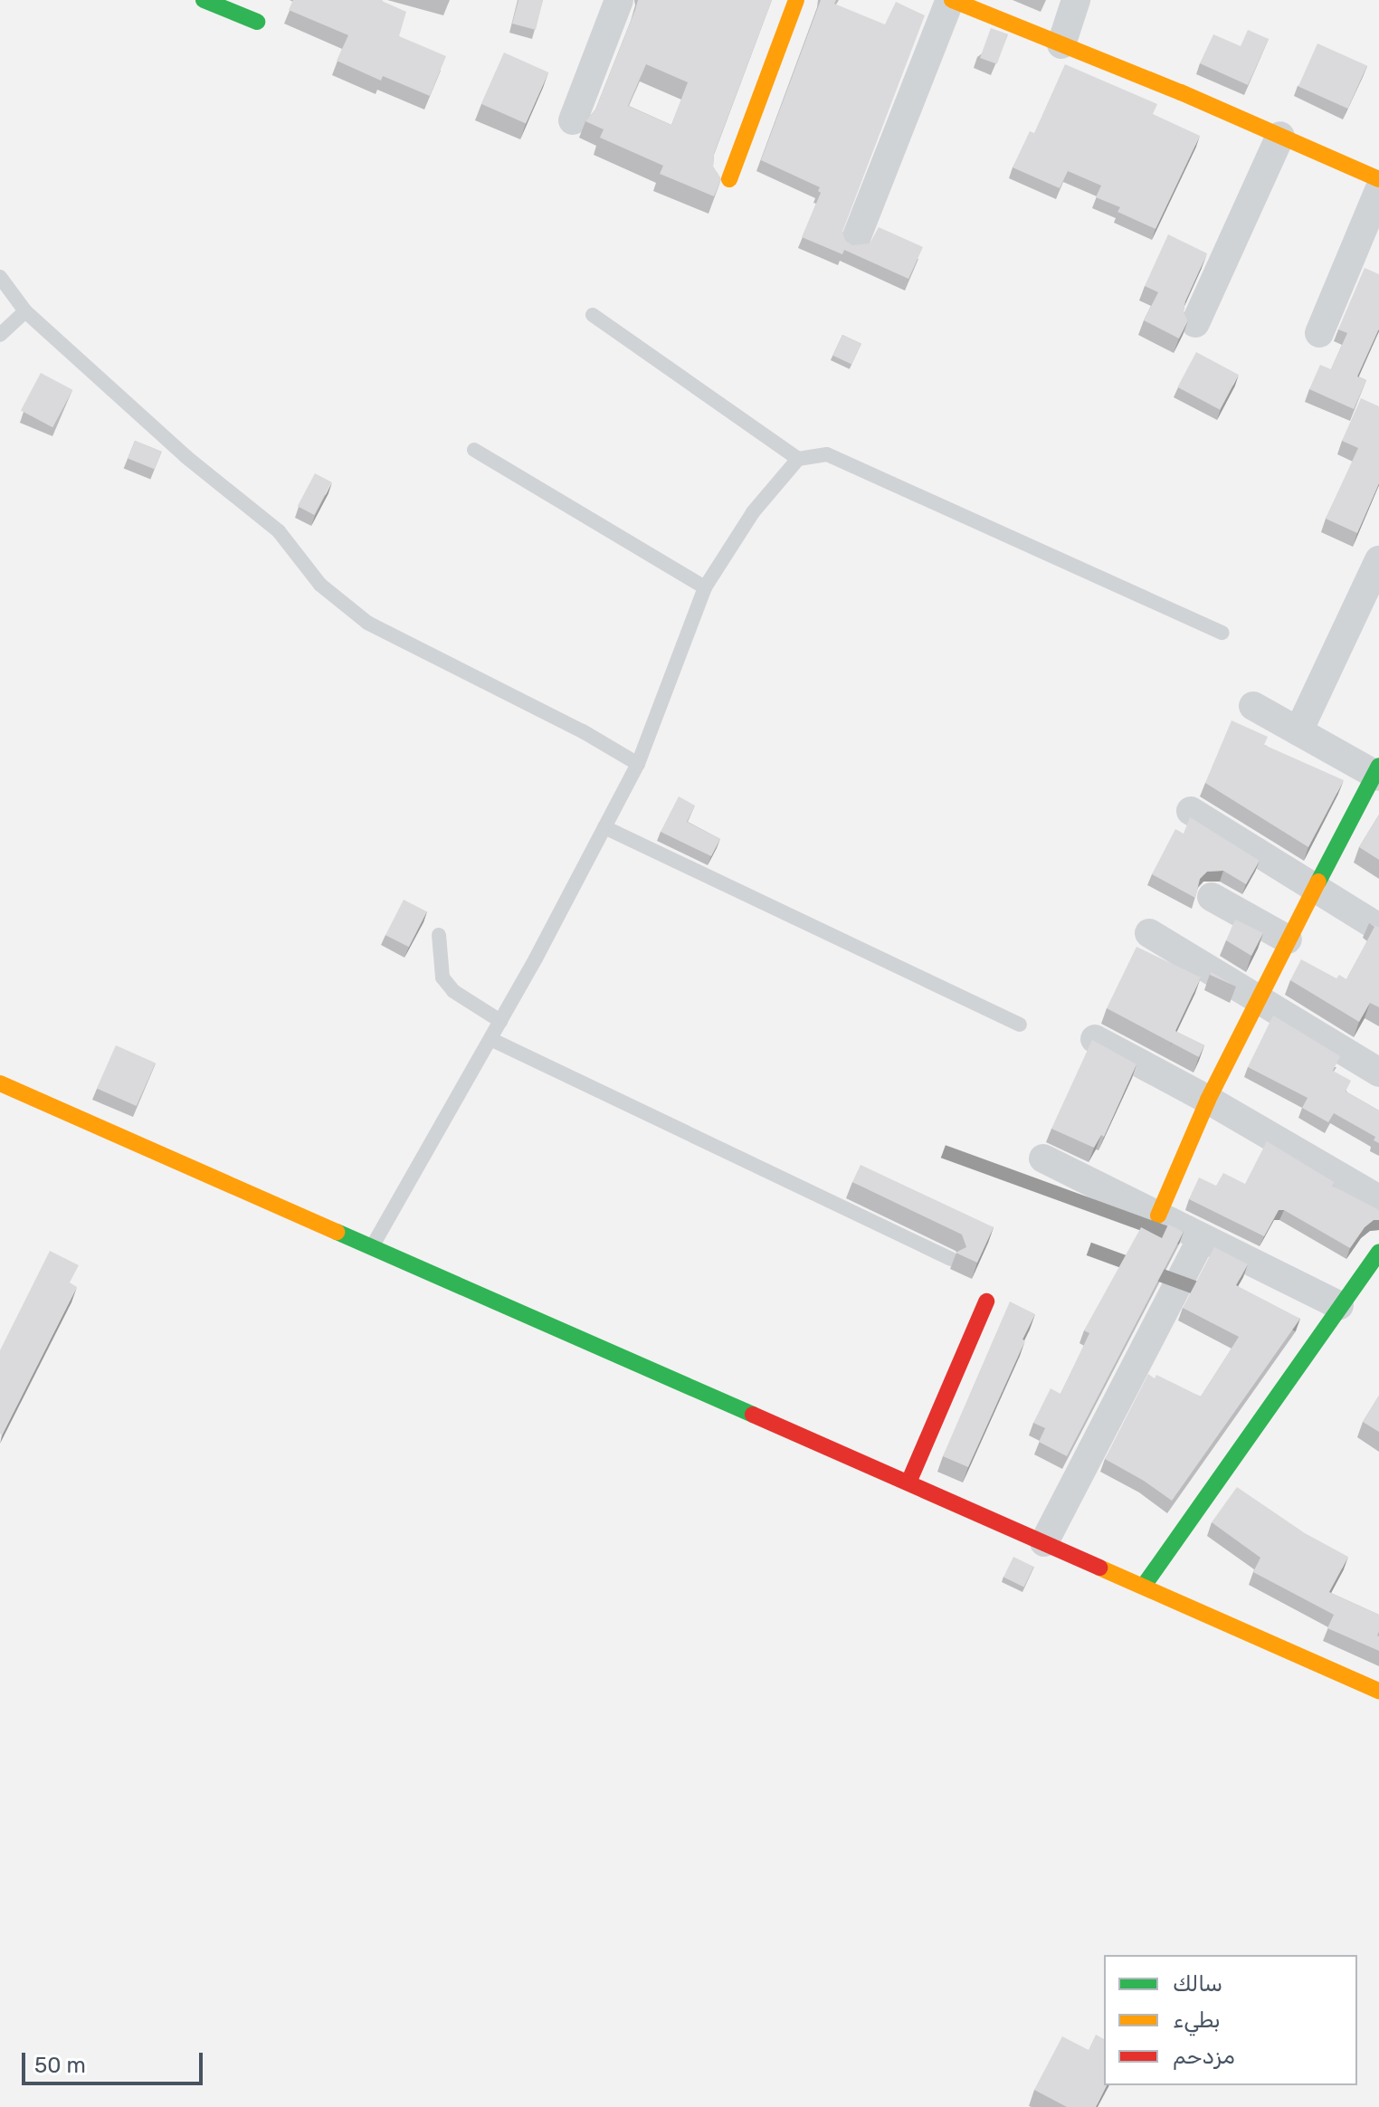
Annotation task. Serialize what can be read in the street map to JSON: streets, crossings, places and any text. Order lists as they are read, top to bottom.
{
  "legend": ["سالك", "بطيء", "مزدحم"],
  "scale_bar": "50 m"
}
